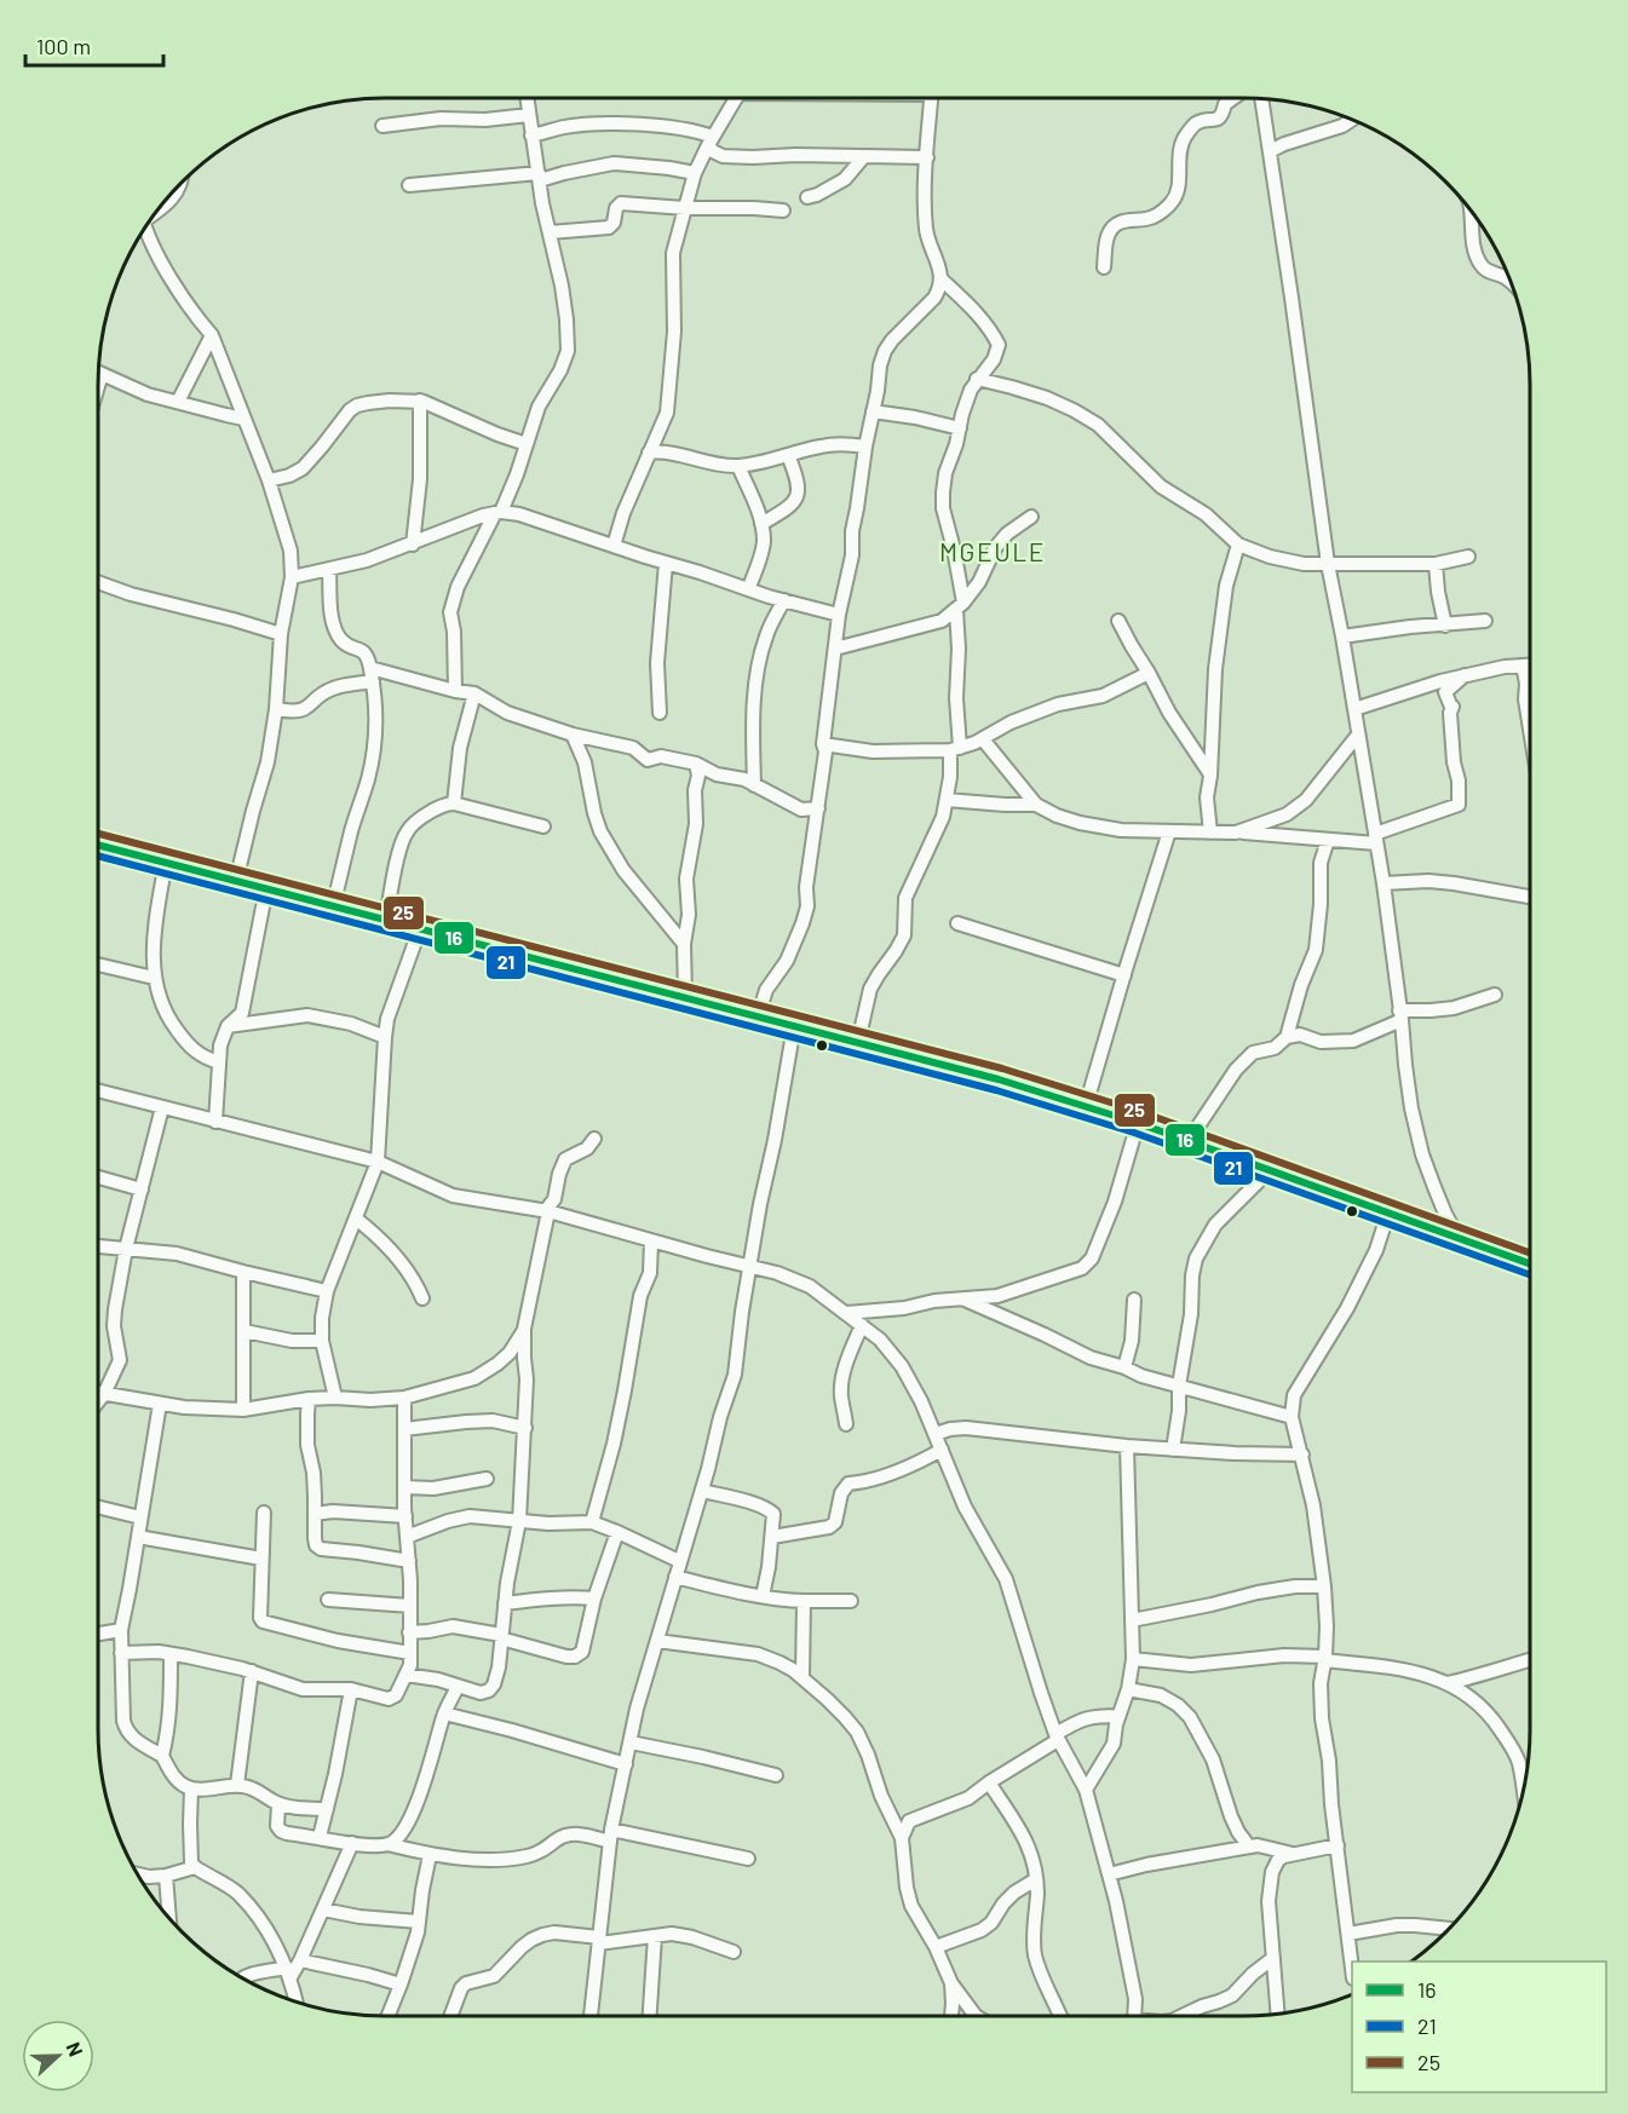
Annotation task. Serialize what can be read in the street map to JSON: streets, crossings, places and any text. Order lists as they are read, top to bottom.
{
  "districts": ["MGEULE"],
  "lines": ["transit line 25", "transit line 16", "transit line 21"],
  "legend": ["16", "21", "25"],
  "scale_bar": "100 m",
  "north": "right"
}
